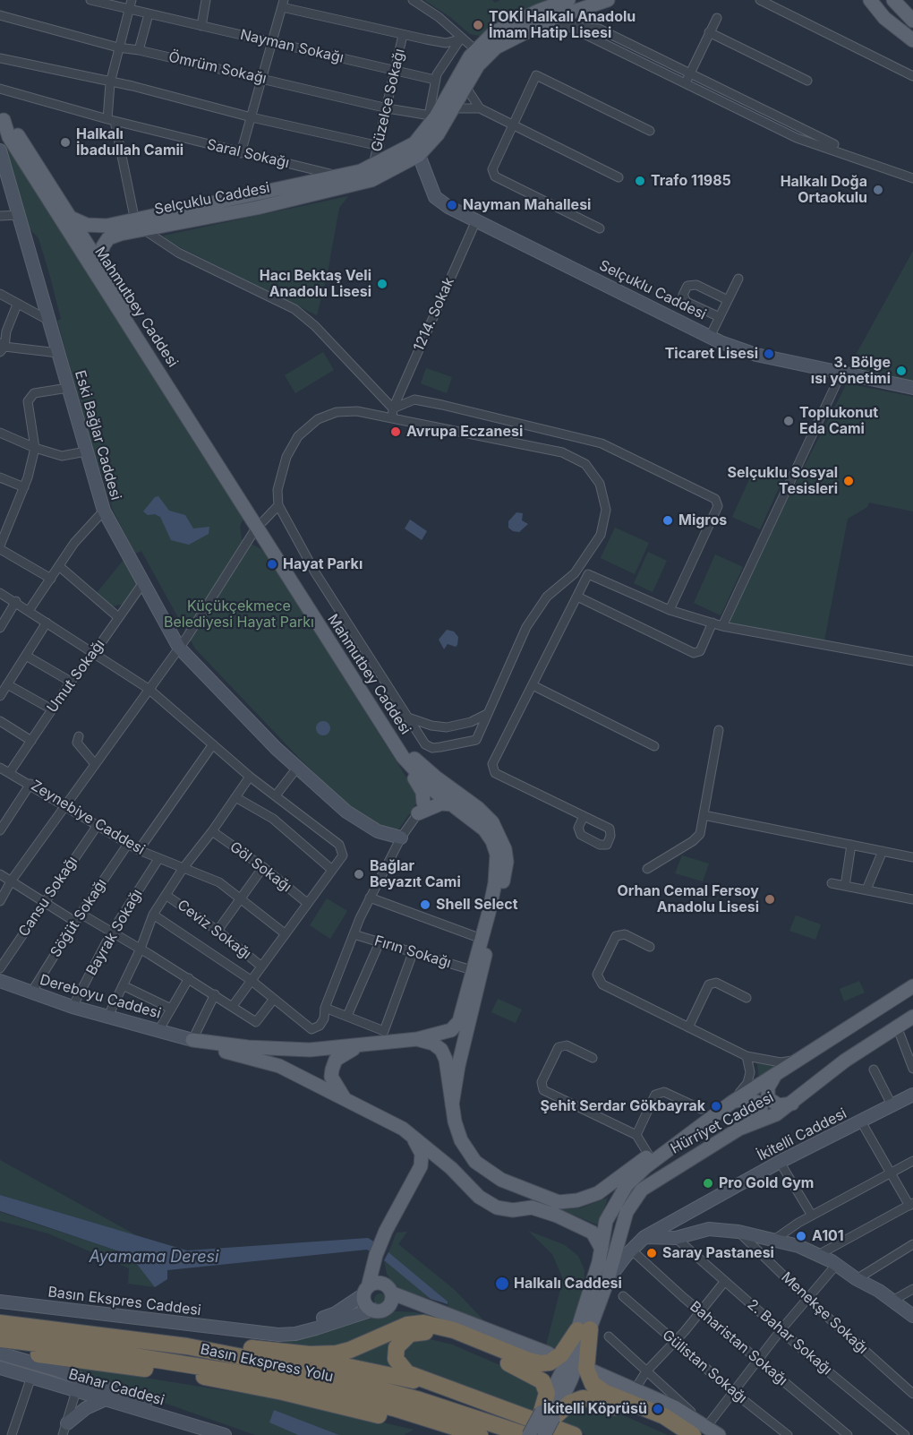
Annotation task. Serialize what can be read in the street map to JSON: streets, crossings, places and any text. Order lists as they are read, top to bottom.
{
  "streets": {
    "highway": ["Basın Ekspress Yolu"],
    "main road": [
      "Selçuklu Caddesi",
      "Mahmutbey Caddesi",
      "Eski Bağlar Caddesi",
      "Dereboyu Caddesi",
      "Hürriyet Caddesi",
      "İkitelli Caddesi",
      "Basın Ekspres Caddesi",
      "Bahar Caddesi"
    ],
    "street": [
      "Nayman Sokağı",
      "Ömrüm Sokağı",
      "Güzelce Sokağı",
      "Saral Sokağı",
      "1214. Sokak",
      "Umut Sokağı",
      "Zeynebiye Caddesi",
      "Göl Sokağı",
      "Cansu Sokağı",
      "Söğüt Sokağı",
      "Ceviz Sokağı",
      "Bayrak Sokağı",
      "Fırın Sokağı",
      "Menekşe Sokağı",
      "2. Bahar Sokağı",
      "Baharistan Sokağı",
      "Gülistan Sokağı"
    ]
  },
  "crossings": [
    ["Nayman Sokağı", "Güzelce Sokağı"],
    ["Ömrüm Sokağı", "Güzelce Sokağı"],
    ["Ömrüm Sokağı", "Selçuklu Caddesi"],
    ["Güzelce Sokağı", "Selçuklu Caddesi"],
    ["Saral Sokağı", "Selçuklu Caddesi"],
    ["Selçuklu Caddesi", "Mahmutbey Caddesi"],
    ["Selçuklu Caddesi", "1214. Sokak"],
    ["Mahmutbey Caddesi", "Fırın Sokağı"],
    ["Mahmutbey Caddesi", "Dereboyu Caddesi"],
    ["Eski Bağlar Caddesi", "Umut Sokağı"],
    ["Umut Sokağı", "Zeynebiye Caddesi"],
    ["Zeynebiye Caddesi", "Cansu Sokağı"],
    ["Zeynebiye Caddesi", "Söğüt Sokağı"],
    ["Zeynebiye Caddesi", "Bayrak Sokağı"],
    ["Söğüt Sokağı", "Dereboyu Caddesi"],
    ["Bayrak Sokağı", "Dereboyu Caddesi"],
    ["Hürriyet Caddesi", "İkitelli Caddesi"],
    ["İkitelli Caddesi", "Baharistan Sokağı"]
  ],
  "water": ["Ayamama Deresi"],
  "parks": ["Küçükçekmece Belediyesi Hayat Parkı"],
  "places": [
    "TOKİ Halkalı Anadolu İmam Hatip Lisesi",
    "Halkalı İbadullah Camii",
    "Trafo 11985",
    "Halkalı Doğa Ortaokulu",
    "Nayman Mahallesi",
    "Hacı Bektaş Veli Anadolu Lisesi",
    "Ticaret Lisesi",
    "3. Bölge ısı yönetimi",
    "Toplukonut Eda Cami",
    "Avrupa Eczanesi",
    "Selçuklu Sosyal Tesisleri",
    "Migros",
    "Hayat Parkı",
    "Bağlar Beyazıt Cami",
    "Orhan Cemal Fersoy Anadolu Lisesi",
    "Shell Select",
    "Şehit Serdar Gökbayrak",
    "Pro Gold Gym",
    "A101",
    "Saray Pastanesi",
    "Halkalı Caddesi",
    "İkitelli Köprüsü"
  ]
}
